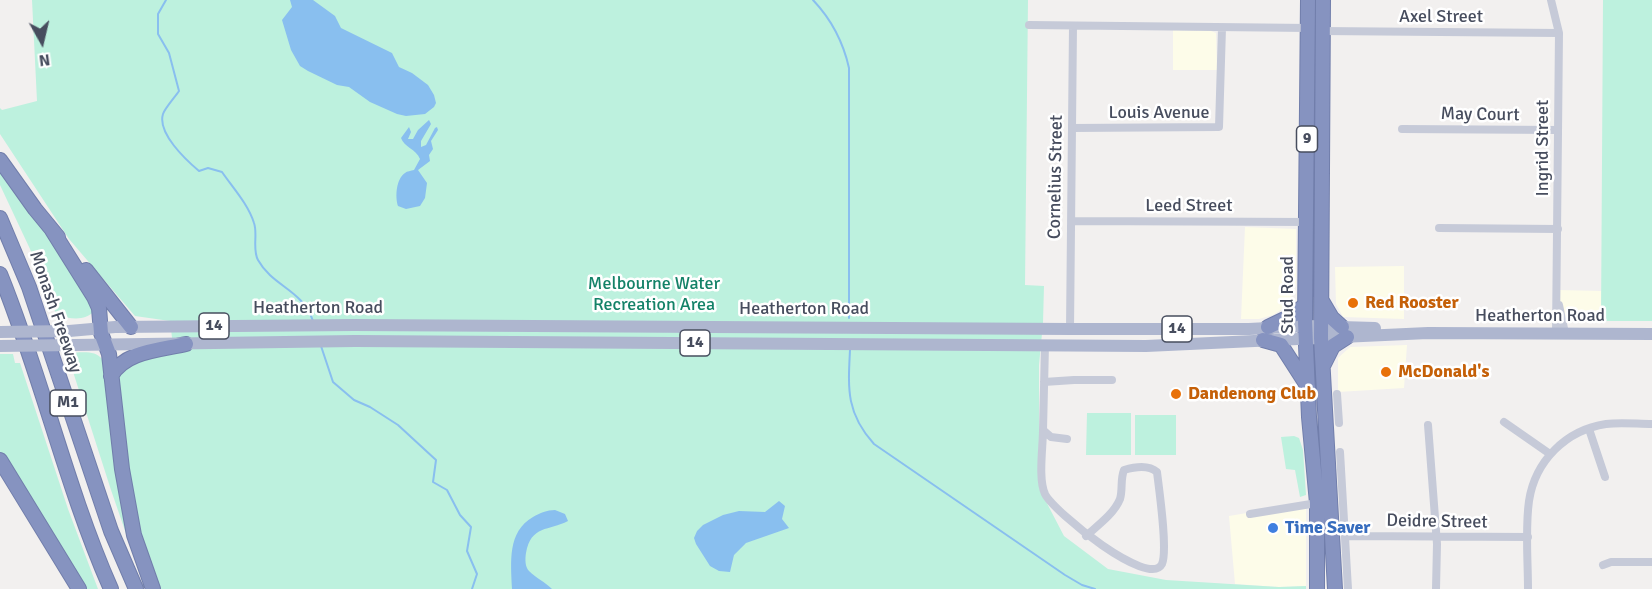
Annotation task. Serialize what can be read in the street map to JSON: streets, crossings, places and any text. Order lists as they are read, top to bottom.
{
  "streets": {
    "highway": [
      "9",
      "Stud Road",
      "Monash Freeway",
      "M1"
    ],
    "main road": ["Heatherton Road", "14"],
    "street": [
      "Axel Street",
      "Louis Avenue",
      "May Court",
      "Ingrid Street",
      "Cornelius Street",
      "Leed Street",
      "Deidre Street"
    ]
  },
  "crossings": [
    ["Axel Street", "Louis Avenue"],
    ["Axel Street", "Ingrid Street"],
    ["Axel Street", "Cornelius Street"],
    ["Axel Street", "Stud Road"],
    ["Louis Avenue", "Cornelius Street"],
    ["May Court", "Ingrid Street"],
    ["Ingrid Street", "Heatherton Road"],
    ["Cornelius Street", "Leed Street"],
    ["Cornelius Street", "Heatherton Road"],
    ["Leed Street", "Stud Road"],
    ["Stud Road", "Heatherton Road"]
  ],
  "parks": ["Melbourne Water Recreation Area"],
  "places": [
    "Red Rooster",
    "McDonald's",
    "Dandenong Club",
    "Time Saver"
  ],
  "north": "bottom"
}
